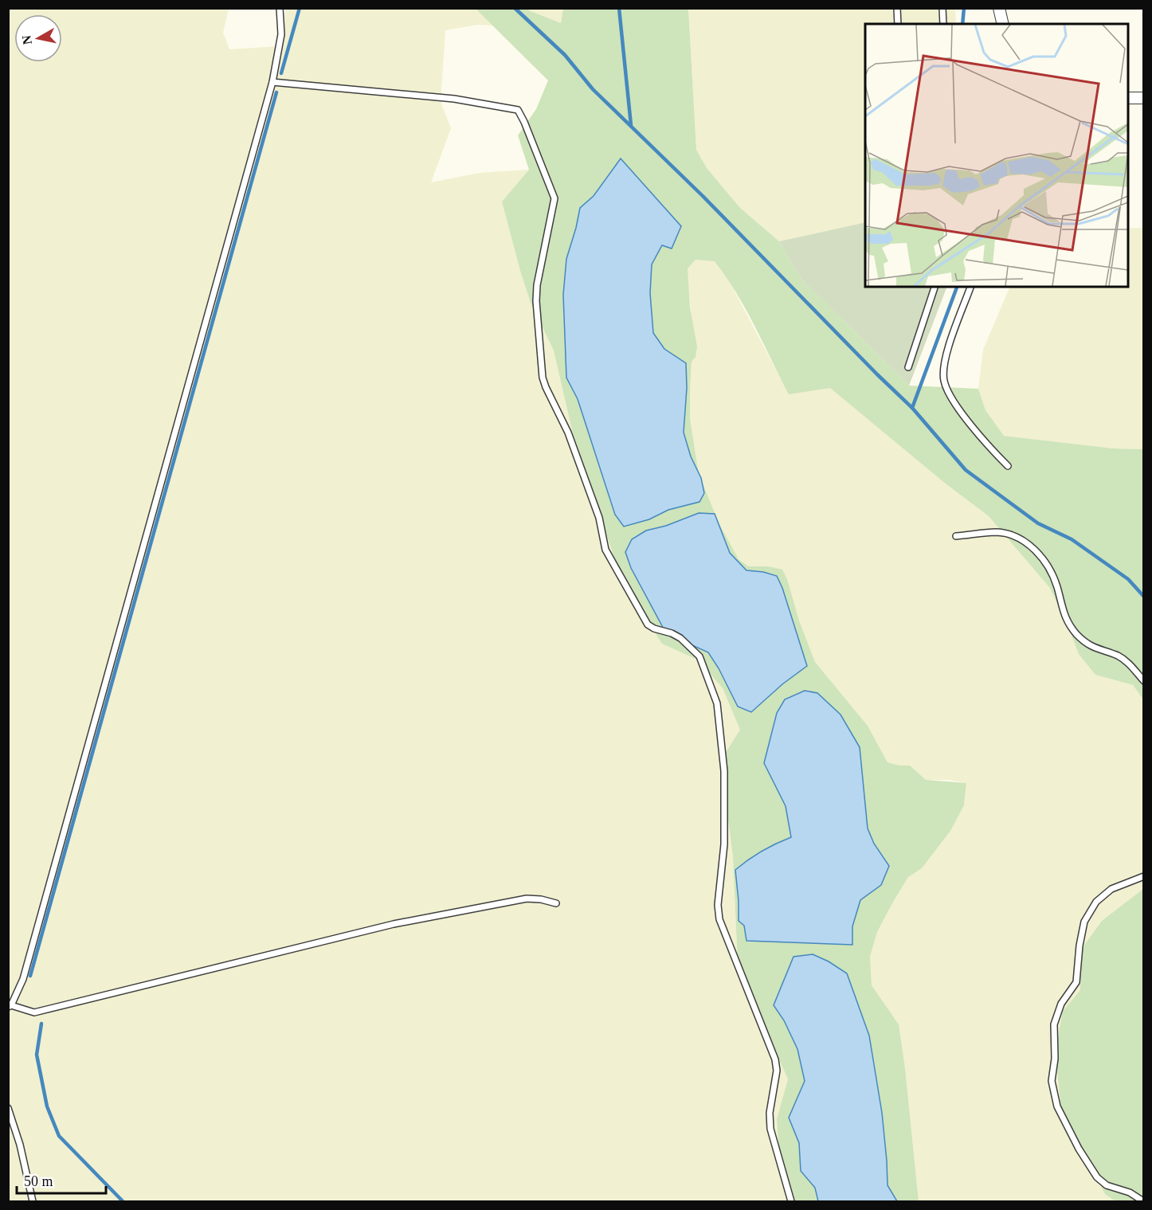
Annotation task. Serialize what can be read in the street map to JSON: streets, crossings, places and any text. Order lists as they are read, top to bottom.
{
  "scale_bar": "50 m",
  "north": "left"
}
